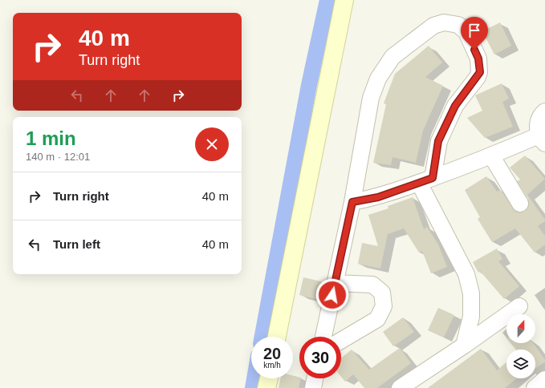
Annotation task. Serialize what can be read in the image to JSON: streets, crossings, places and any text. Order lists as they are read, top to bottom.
{
  "north": "top",
  "page": {
    "turn": ["40 m", "Turn right"],
    "heading": ["1 min", "140 m · 12:01"],
    "list": [
      {
        "name": "Turn right",
        "value": "40 m"
      },
      {
        "name": "Turn left",
        "value": "40 m"
      }
    ],
    "speed": "20 km/h",
    "limit": "30"
  }
}
